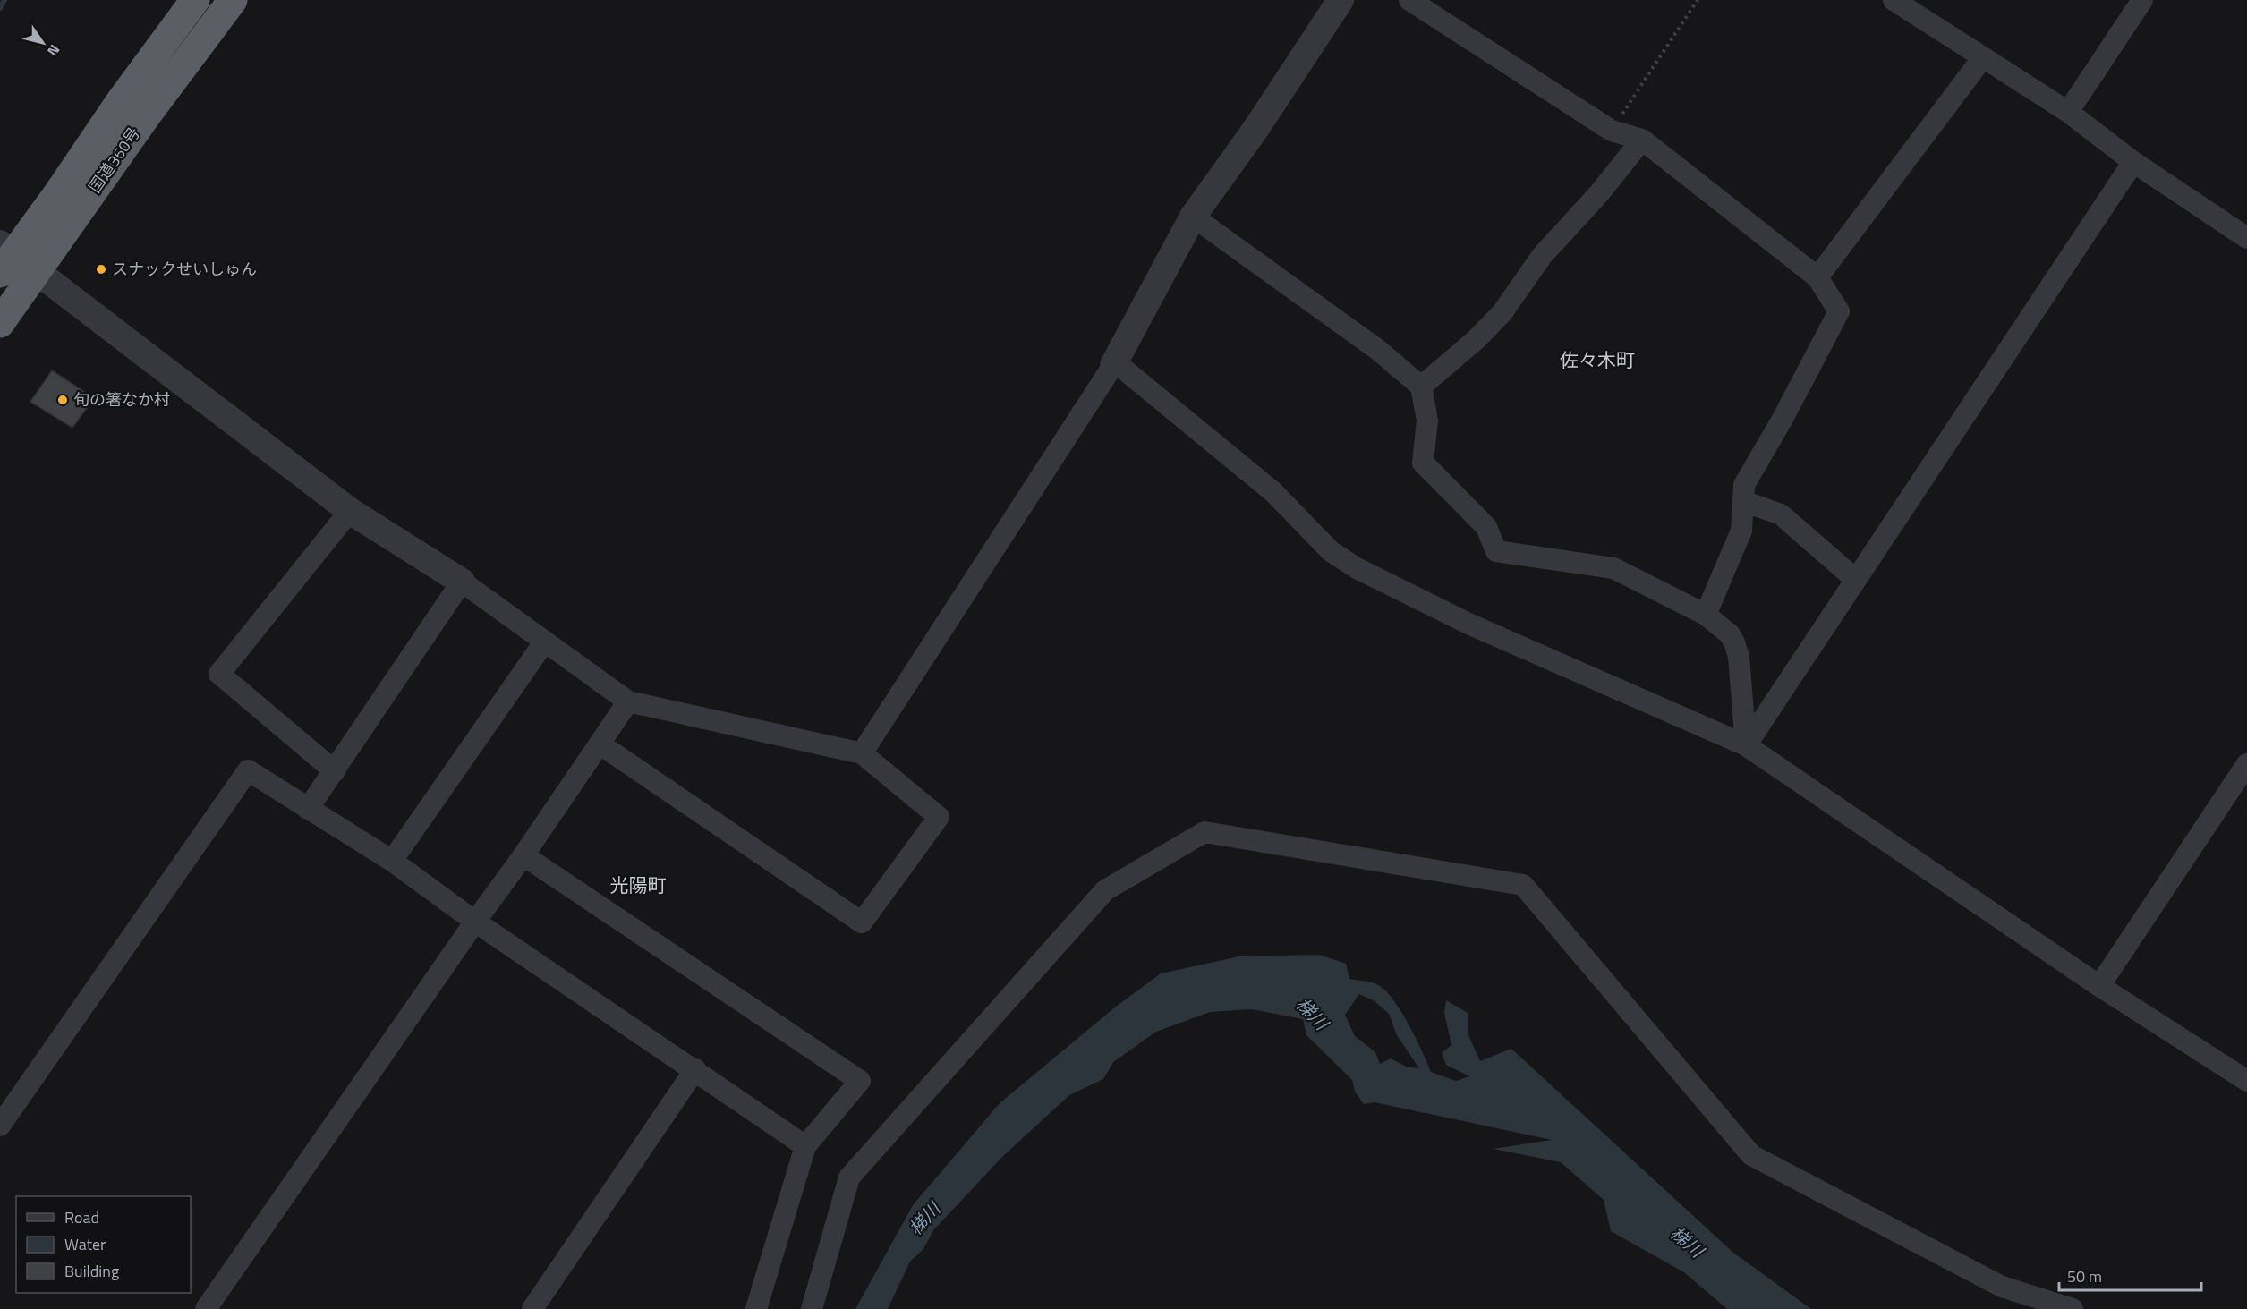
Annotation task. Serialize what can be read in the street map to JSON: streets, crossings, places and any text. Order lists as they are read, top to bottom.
{
  "streets": {
    "highway": ["国道360号"]
  },
  "districts": ["佐々木町", "光陽町"],
  "water": ["梯川"],
  "places": ["スナックせいしゅん", "旬の箸なか村"],
  "legend": ["Road", "Water", "Building"],
  "scale_bar": "50 m",
  "north": "bottom right"
}
